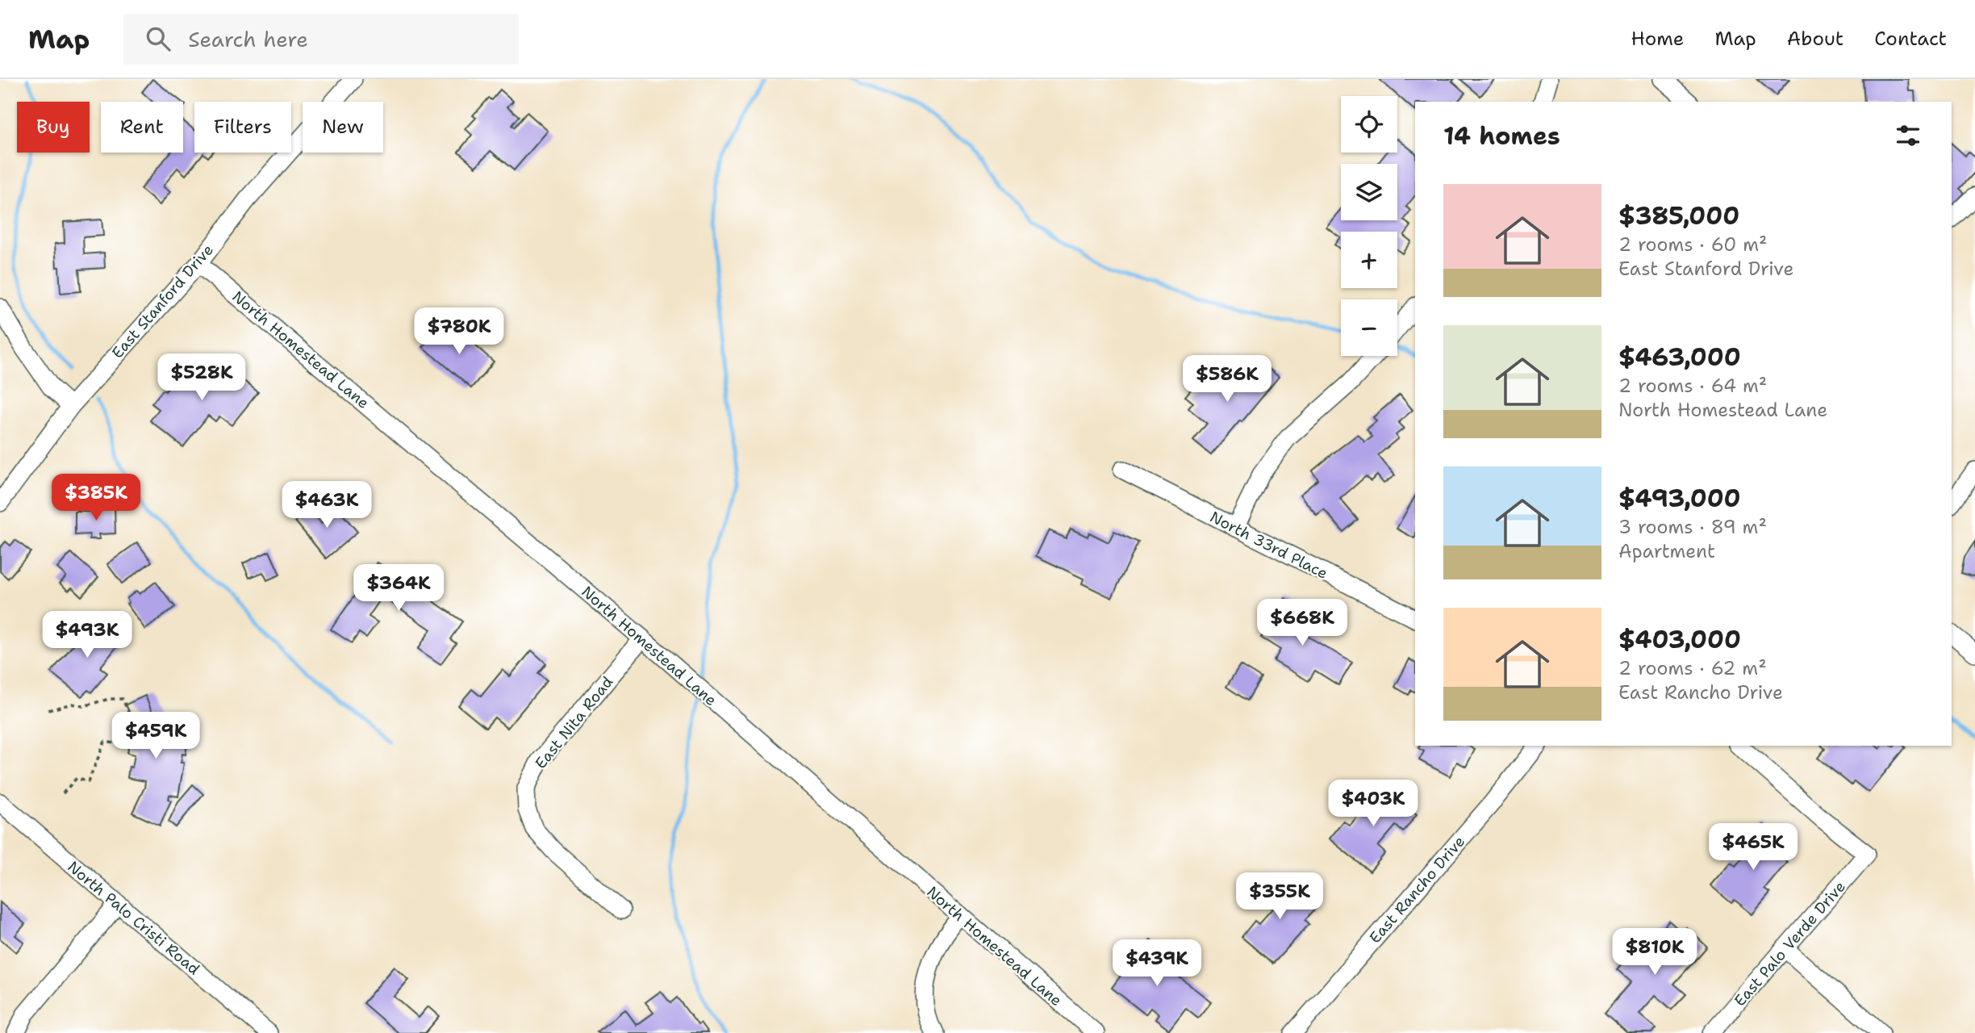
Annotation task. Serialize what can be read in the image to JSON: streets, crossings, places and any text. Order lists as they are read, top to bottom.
{
  "streets": {
    "street": [
      "East Stanford Drive",
      "North Homestead Lane",
      "North 33rd Place",
      "East Nita Road",
      "East Rancho Drive",
      "North Palo Cristi Road",
      "East Palo Verde Drive"
    ]
  },
  "crossings": [
    ["East Stanford Drive", "North Homestead Lane"],
    ["North Homestead Lane", "East Nita Road"]
  ],
  "page": {
    "header": "Map",
    "search": "Search here",
    "nav": [
      "Home",
      "Map",
      "About",
      "Contact"
    ],
    "map_buttons": ["+", "−"],
    "chip": [
      "Buy",
      "Rent",
      "Filters",
      "New"
    ],
    "heading": "14 homes",
    "list": [
      {
        "name": "$385,000",
        "note": "2 rooms · 60 m² · East Stanford Drive"
      },
      {
        "name": "$463,000",
        "note": "2 rooms · 64 m² · North Homestead Lane"
      },
      {
        "name": "$493,000",
        "note": "3 rooms · 89 m² · Apartment"
      },
      {
        "name": "$403,000",
        "note": "2 rooms · 62 m² · East Rancho Drive"
      }
    ],
    "price": [
      "$780K",
      "$528K",
      "$586K",
      "$385K",
      "$463K",
      "$364K",
      "$668K",
      "$493K",
      "$459K",
      "$403K",
      "$465K",
      "$355K",
      "$810K",
      "$439K"
    ]
  }
}
